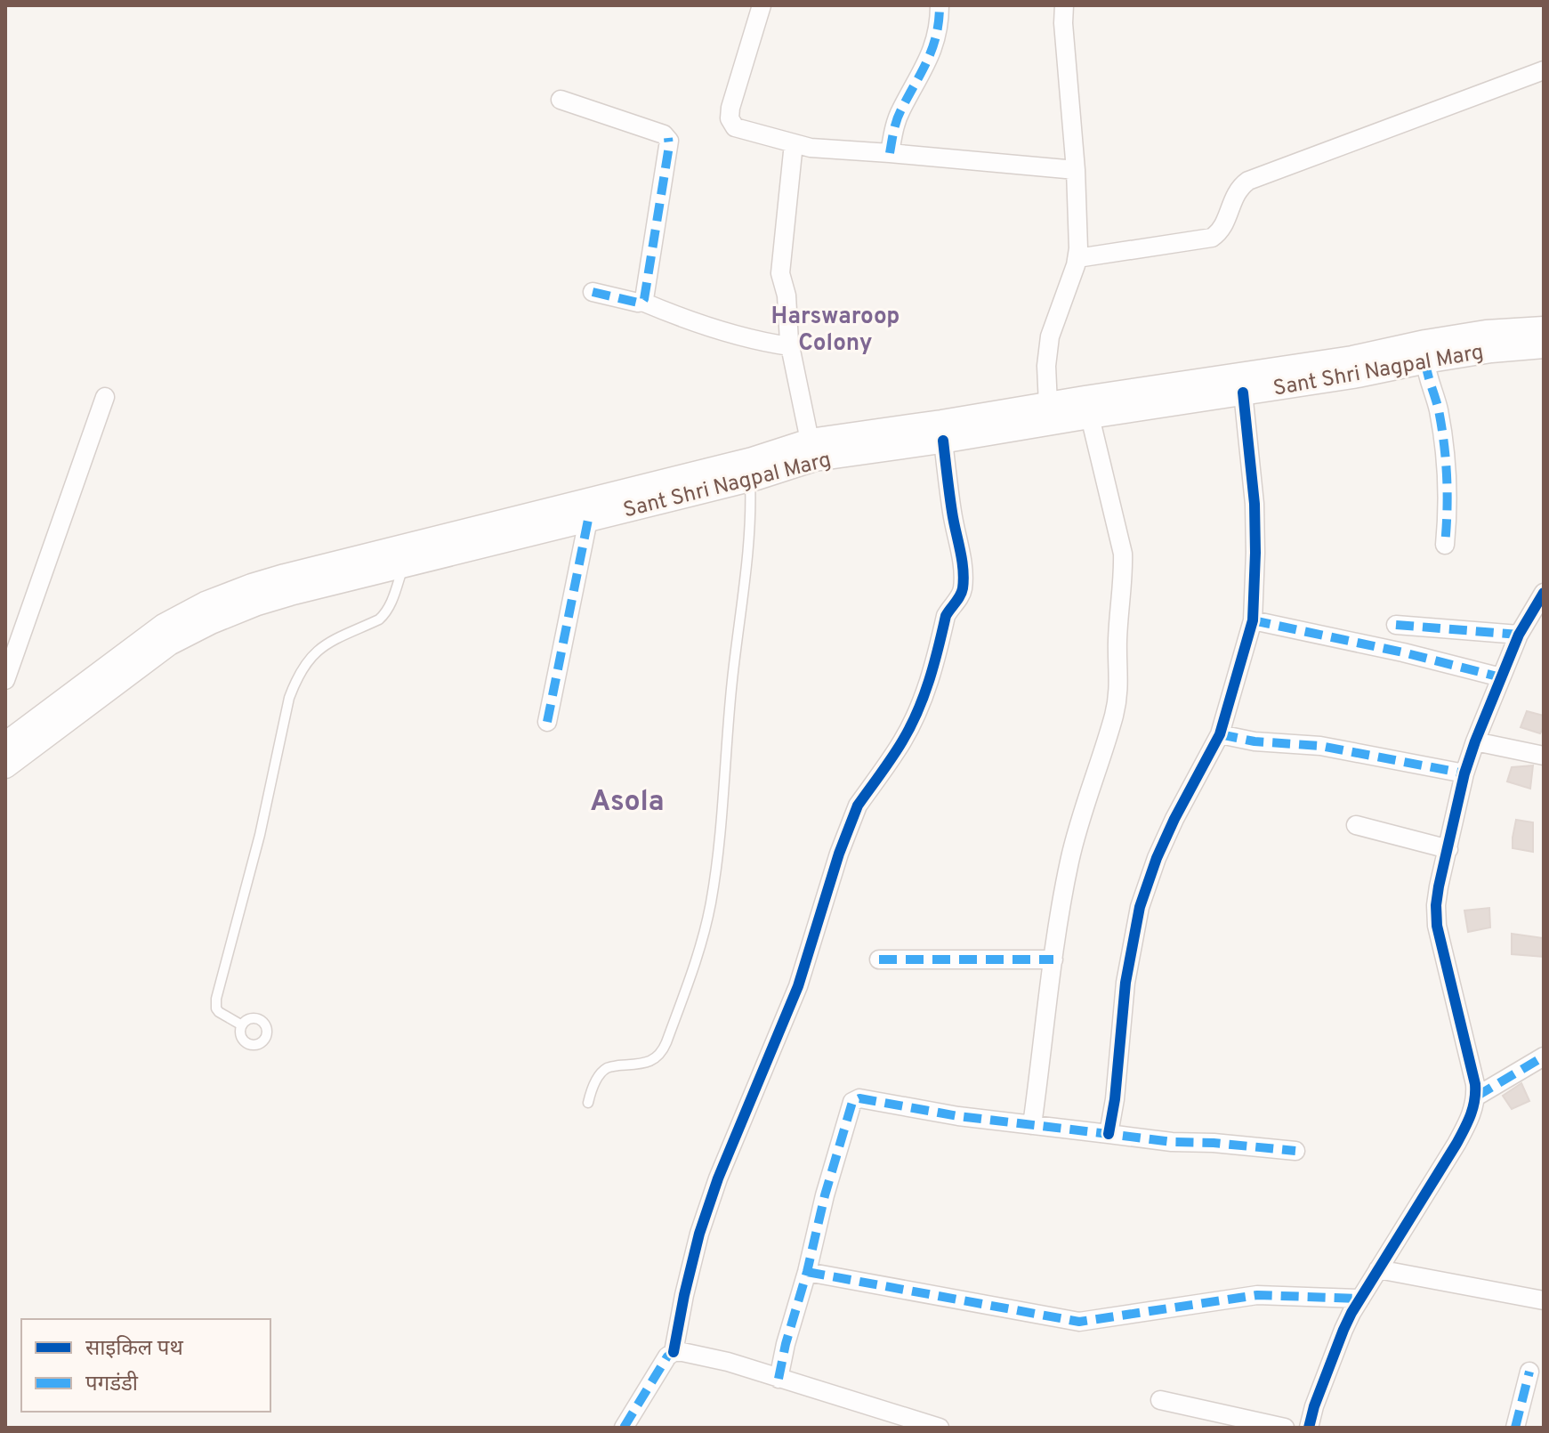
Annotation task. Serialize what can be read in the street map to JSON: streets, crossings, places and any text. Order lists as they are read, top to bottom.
{
  "streets": {
    "main road": ["Sant Shri Nagpal Marg"]
  },
  "districts": ["Harswaroop Colony", "Asola"],
  "legend": ["साइकिल पथ", "पगडंडी"]
}
